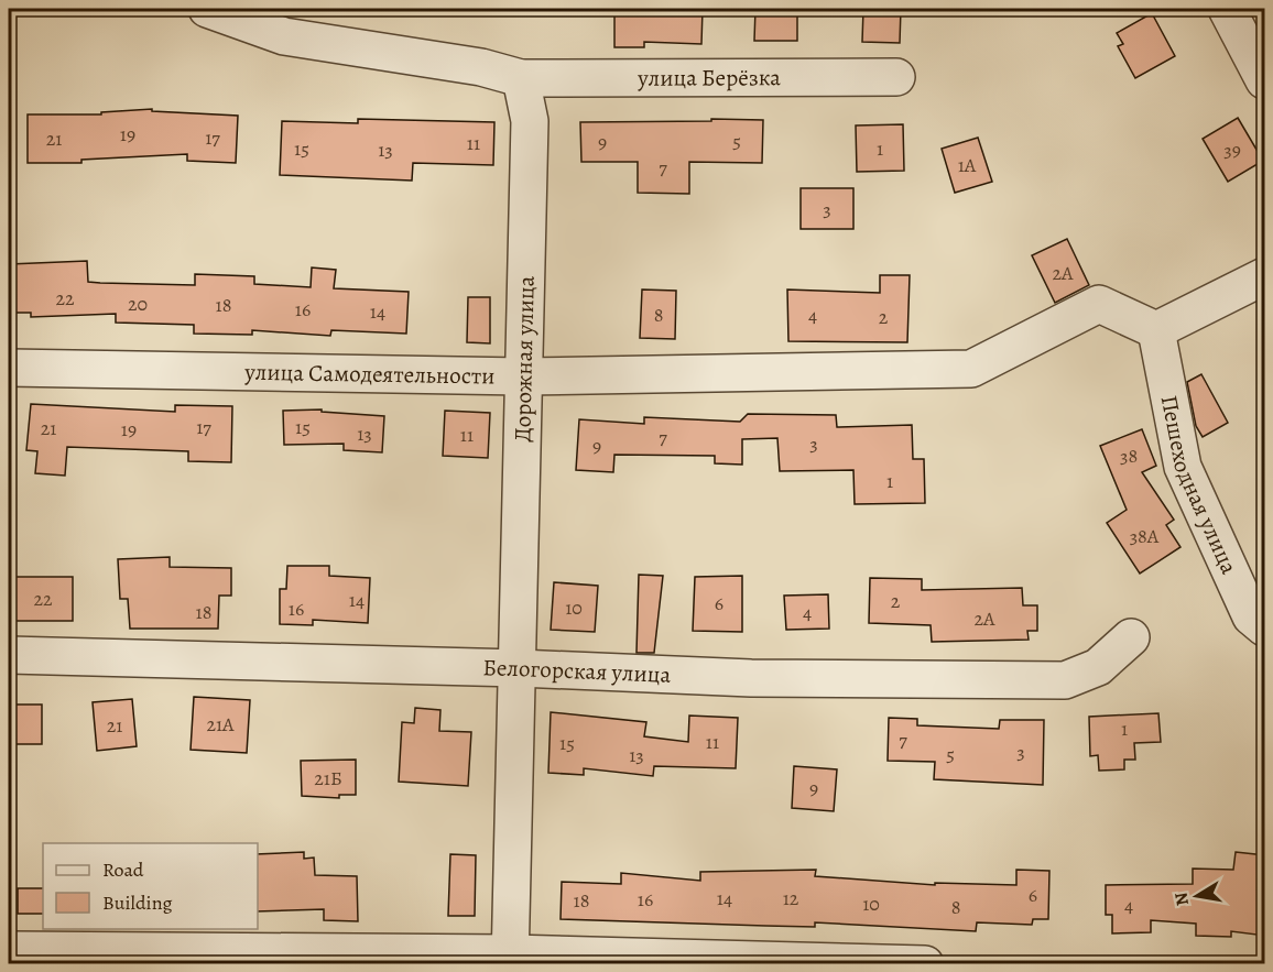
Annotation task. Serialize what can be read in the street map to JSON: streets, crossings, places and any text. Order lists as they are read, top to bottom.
{
  "streets": {
    "street": [
      "улица Берёзка",
      "Дорожная улица",
      "улица Самодеятельности",
      "Пешеходная улица",
      "Белогорская улица"
    ]
  },
  "crossings": [
    ["улица Берёзка", "Дорожная улица"],
    ["Дорожная улица", "улица Самодеятельности"],
    ["Дорожная улица", "Белогорская улица"],
    ["улица Самодеятельности", "Пешеходная улица"]
  ],
  "house_numbers": [
    "19",
    "17",
    "21",
    "5",
    "9",
    "11",
    "15",
    "1",
    "13",
    "39",
    "1А",
    "7",
    "3",
    "2А",
    "22",
    "20",
    "18",
    "16",
    "14",
    "8",
    "4",
    "2",
    "17",
    "15",
    "21",
    "19",
    "13",
    "11",
    "7",
    "3",
    "9",
    "38",
    "1",
    "38А",
    "22",
    "14",
    "2",
    "6",
    "10",
    "16",
    "18",
    "4",
    "2А",
    "21А",
    "21",
    "1",
    "7",
    "11",
    "15",
    "3",
    "5",
    "13",
    "21Б",
    "9",
    "6",
    "14",
    "12",
    "16",
    "18",
    "10",
    "4",
    "8"
  ],
  "legend": ["Road", "Building"],
  "north": "left"
}
